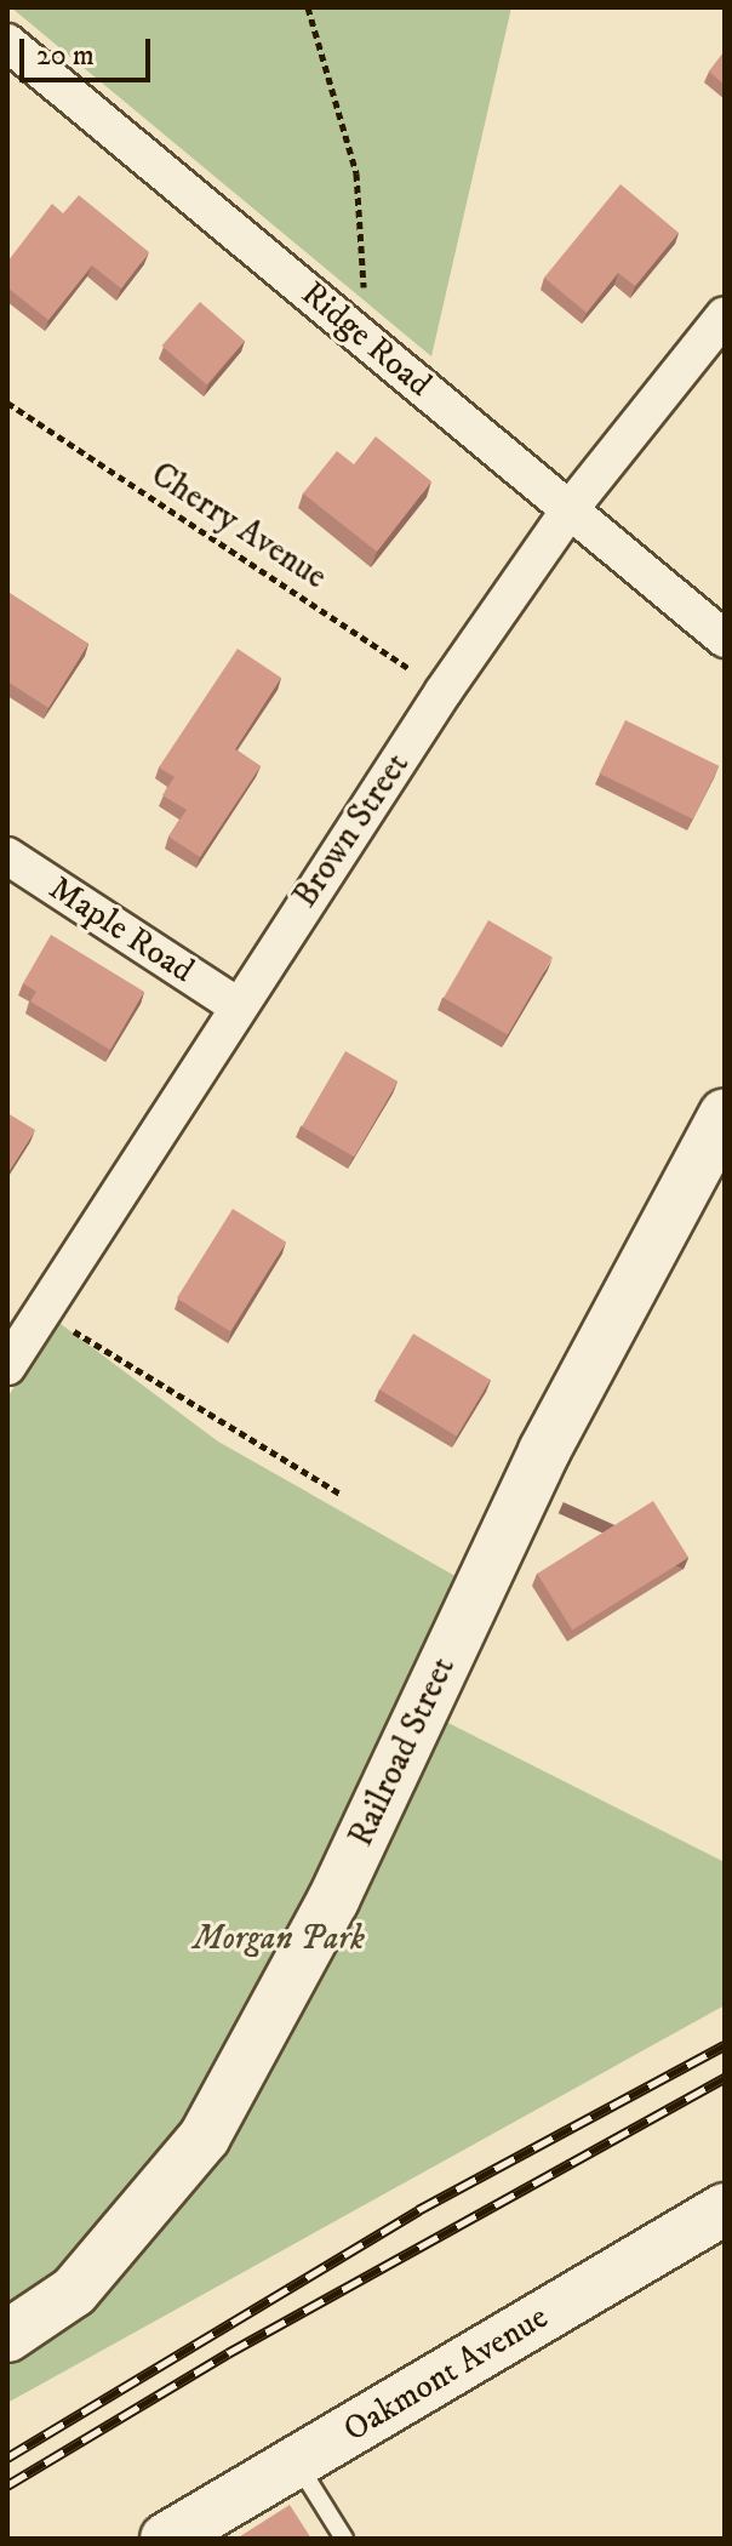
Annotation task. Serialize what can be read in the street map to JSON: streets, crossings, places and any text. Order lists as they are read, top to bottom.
{
  "streets": {
    "street": [
      "Ridge Road",
      "Brown Street",
      "Maple Road",
      "Railroad Street",
      "Oakmont Avenue"
    ],
    "path": ["Cherry Avenue"]
  },
  "crossings": [
    ["Ridge Road", "Brown Street"],
    ["Cherry Avenue", "Brown Street"],
    ["Brown Street", "Maple Road"]
  ],
  "parks": ["Morgan Park"],
  "scale_bar": "20 m"
}
